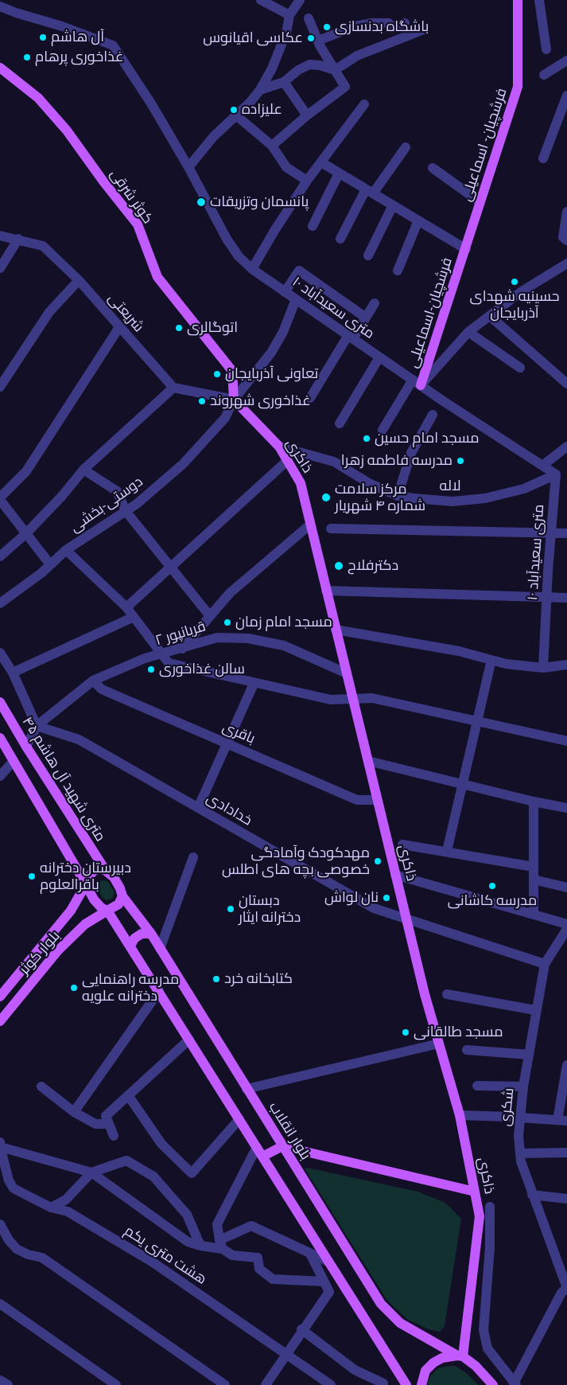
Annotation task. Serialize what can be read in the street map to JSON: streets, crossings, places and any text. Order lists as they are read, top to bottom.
{
  "streets": {
    "main road": [
      "فرشچیان- اسماعیلی",
      "کوثر شرقی",
      "فرشچیان-اسماعیلی",
      "ذاکری",
      "۴۵ متری شهید آل هاشم",
      "بلوار کوثر",
      "بلوار انقلاب"
    ],
    "street": [
      "۱۰ متری سعیدآباد",
      "شریعتی",
      "لاله",
      "دوستی-بخشی",
      "قربانپور ۲",
      "باقری",
      "خدادادی",
      "شکری",
      "هشت متری یکم"
    ]
  },
  "crossings": [
    ["فرشچیان- اسماعیلی", "فرشچیان-اسماعیلی"],
    ["کوثر شرقی", "ذاکری"],
    ["کوثر شرقی", "دوستی-بخشی"],
    ["۱۰ متری سعیدآباد", "فرشچیان-اسماعیلی"],
    ["۱۰ متری سعیدآباد", "لاله"],
    ["۱۰ متری سعیدآباد", "دوستی-بخشی"],
    ["ذاکری", "لاله"],
    ["ذاکری", "دوستی-بخشی"],
    ["ذاکری", "قربانپور ۲"],
    ["ذاکری", "باقری"],
    ["ذاکری", "خدادادی"],
    ["ذاکری", "بلوار انقلاب"],
    ["قربانپور ۲", "باقری"],
    ["قربانپور ۲", "خدادادی"],
    ["۴۵ متری شهید آل هاشم", "بلوار کوثر"],
    ["۴۵ متری شهید آل هاشم", "بلوار انقلاب"],
    ["خدادادی", "شکری"],
    ["بلوار کوثر", "بلوار انقلاب"]
  ],
  "places": [
    "باشگاه بدنسازی",
    "آل هاشم",
    "عکاسی اقیانوس",
    "غذاخوری پرهام",
    "علیزاده",
    "پانسمان وتزریقات",
    "حسینیه شهدای آذربایجان",
    "اتوگالری",
    "تعاونی آذربایجان",
    "غذاخوری شهروند",
    "مسجد امام حسین",
    "مدرسه فاطمه زهرا",
    "مرکز سلامت شماره ۴ شهریار",
    "دکترفلاح",
    "مسجد امام زمان",
    "سالن غذاخوری",
    "مهدکودک وآمادگی خصوصی بچه های اطلس",
    "دبیرستان دخترانه باقرالعلوم",
    "مدرسه کاشانی",
    "نان لواش",
    "دبستان دخترانه ایثار",
    "کتابخانه خرد",
    "مدرسه راهنمایی دخترانه علویه",
    "مسجد طالقانی"
  ]
}
